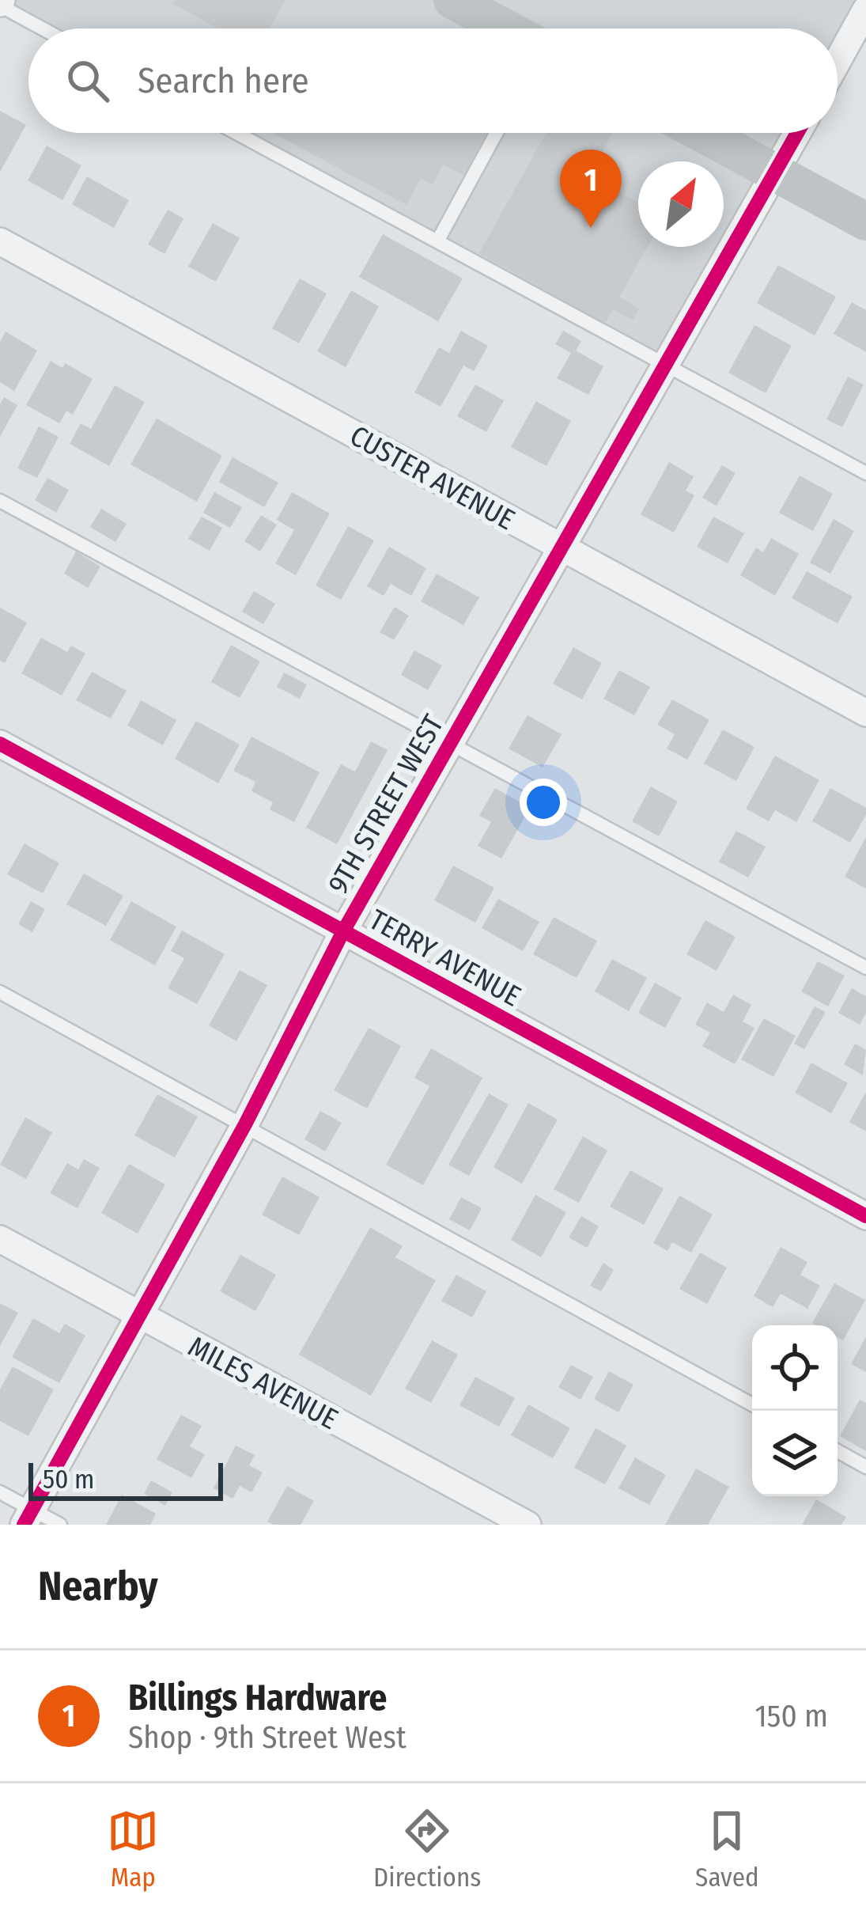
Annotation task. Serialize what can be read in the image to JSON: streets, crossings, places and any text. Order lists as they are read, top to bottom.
{
  "streets": {
    "street": [
      "CUSTER AVENUE",
      "9TH STREET WEST",
      "TERRY AVENUE",
      "MILES AVENUE"
    ]
  },
  "crossings": [
    ["CUSTER AVENUE", "9TH STREET WEST"],
    ["9TH STREET WEST", "TERRY AVENUE"],
    ["9TH STREET WEST", "MILES AVENUE"]
  ],
  "scale_bar": "50 m",
  "north": "top right",
  "page": {
    "search": "Search here",
    "pins": "1",
    "scale": "50 m",
    "heading": "Nearby",
    "list": [
      {
        "mark": "1",
        "name": "Billings Hardware",
        "note": "Shop · 9th Street West",
        "value": "150 m"
      }
    ],
    "nav": ["Map", "Directions", "Saved"]
  }
}
